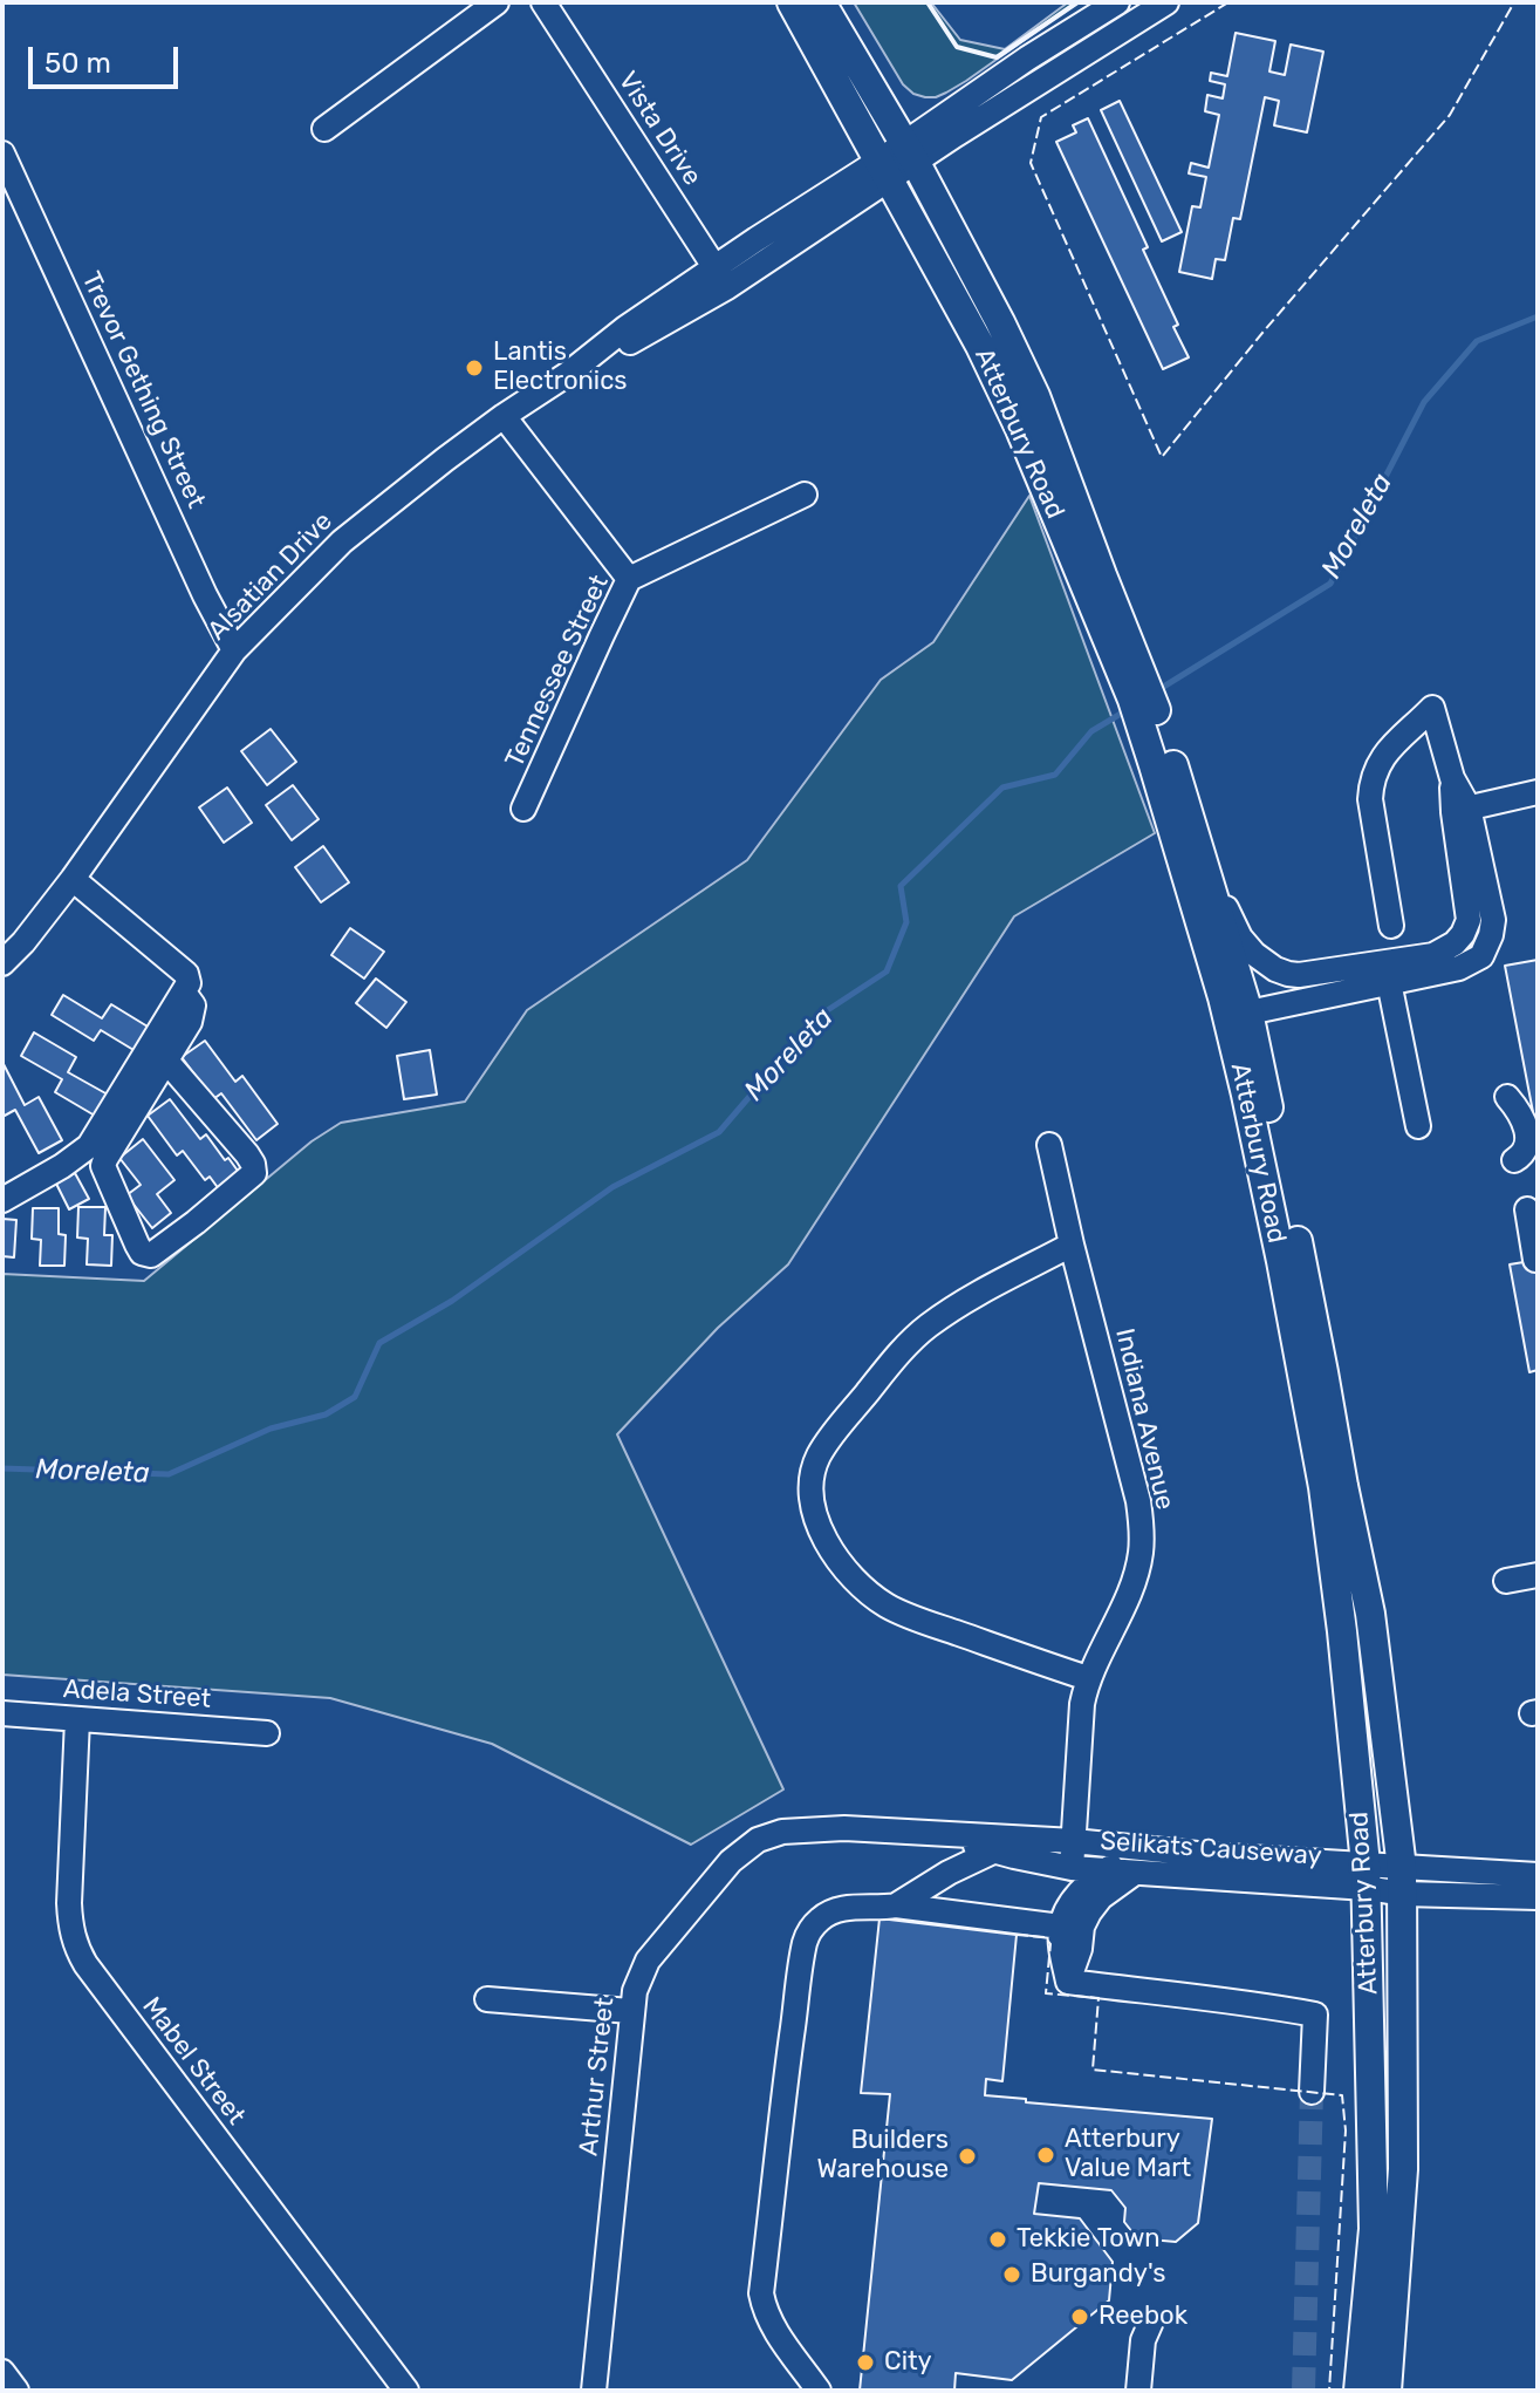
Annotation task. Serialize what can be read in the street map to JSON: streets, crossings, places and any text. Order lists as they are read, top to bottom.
{
  "streets": {
    "main road": ["Atterbury Road"],
    "street": [
      "Vista Drive",
      "Trevor Gething Street",
      "Alsatian Drive",
      "Tennessee Street",
      "Indiana Avenue",
      "Adela Street",
      "Selikats Causeway",
      "Mabel Street",
      "Arthur Street"
    ]
  },
  "crossings": [
    ["Vista Drive", "Alsatian Drive"],
    ["Trevor Gething Street", "Alsatian Drive"],
    ["Atterbury Road", "Alsatian Drive"],
    ["Atterbury Road", "Selikats Causeway"],
    ["Indiana Avenue", "Selikats Causeway"],
    ["Adela Street", "Mabel Street"],
    ["Selikats Causeway", "Arthur Street"]
  ],
  "water": ["Moreleta"],
  "places": [
    "Lantis Electronics",
    "Atterbury Value Mart",
    "Builders Warehouse",
    "Tekkie Town",
    "Burgandy's",
    "Reebok",
    "City"
  ],
  "scale_bar": "50 m"
}
